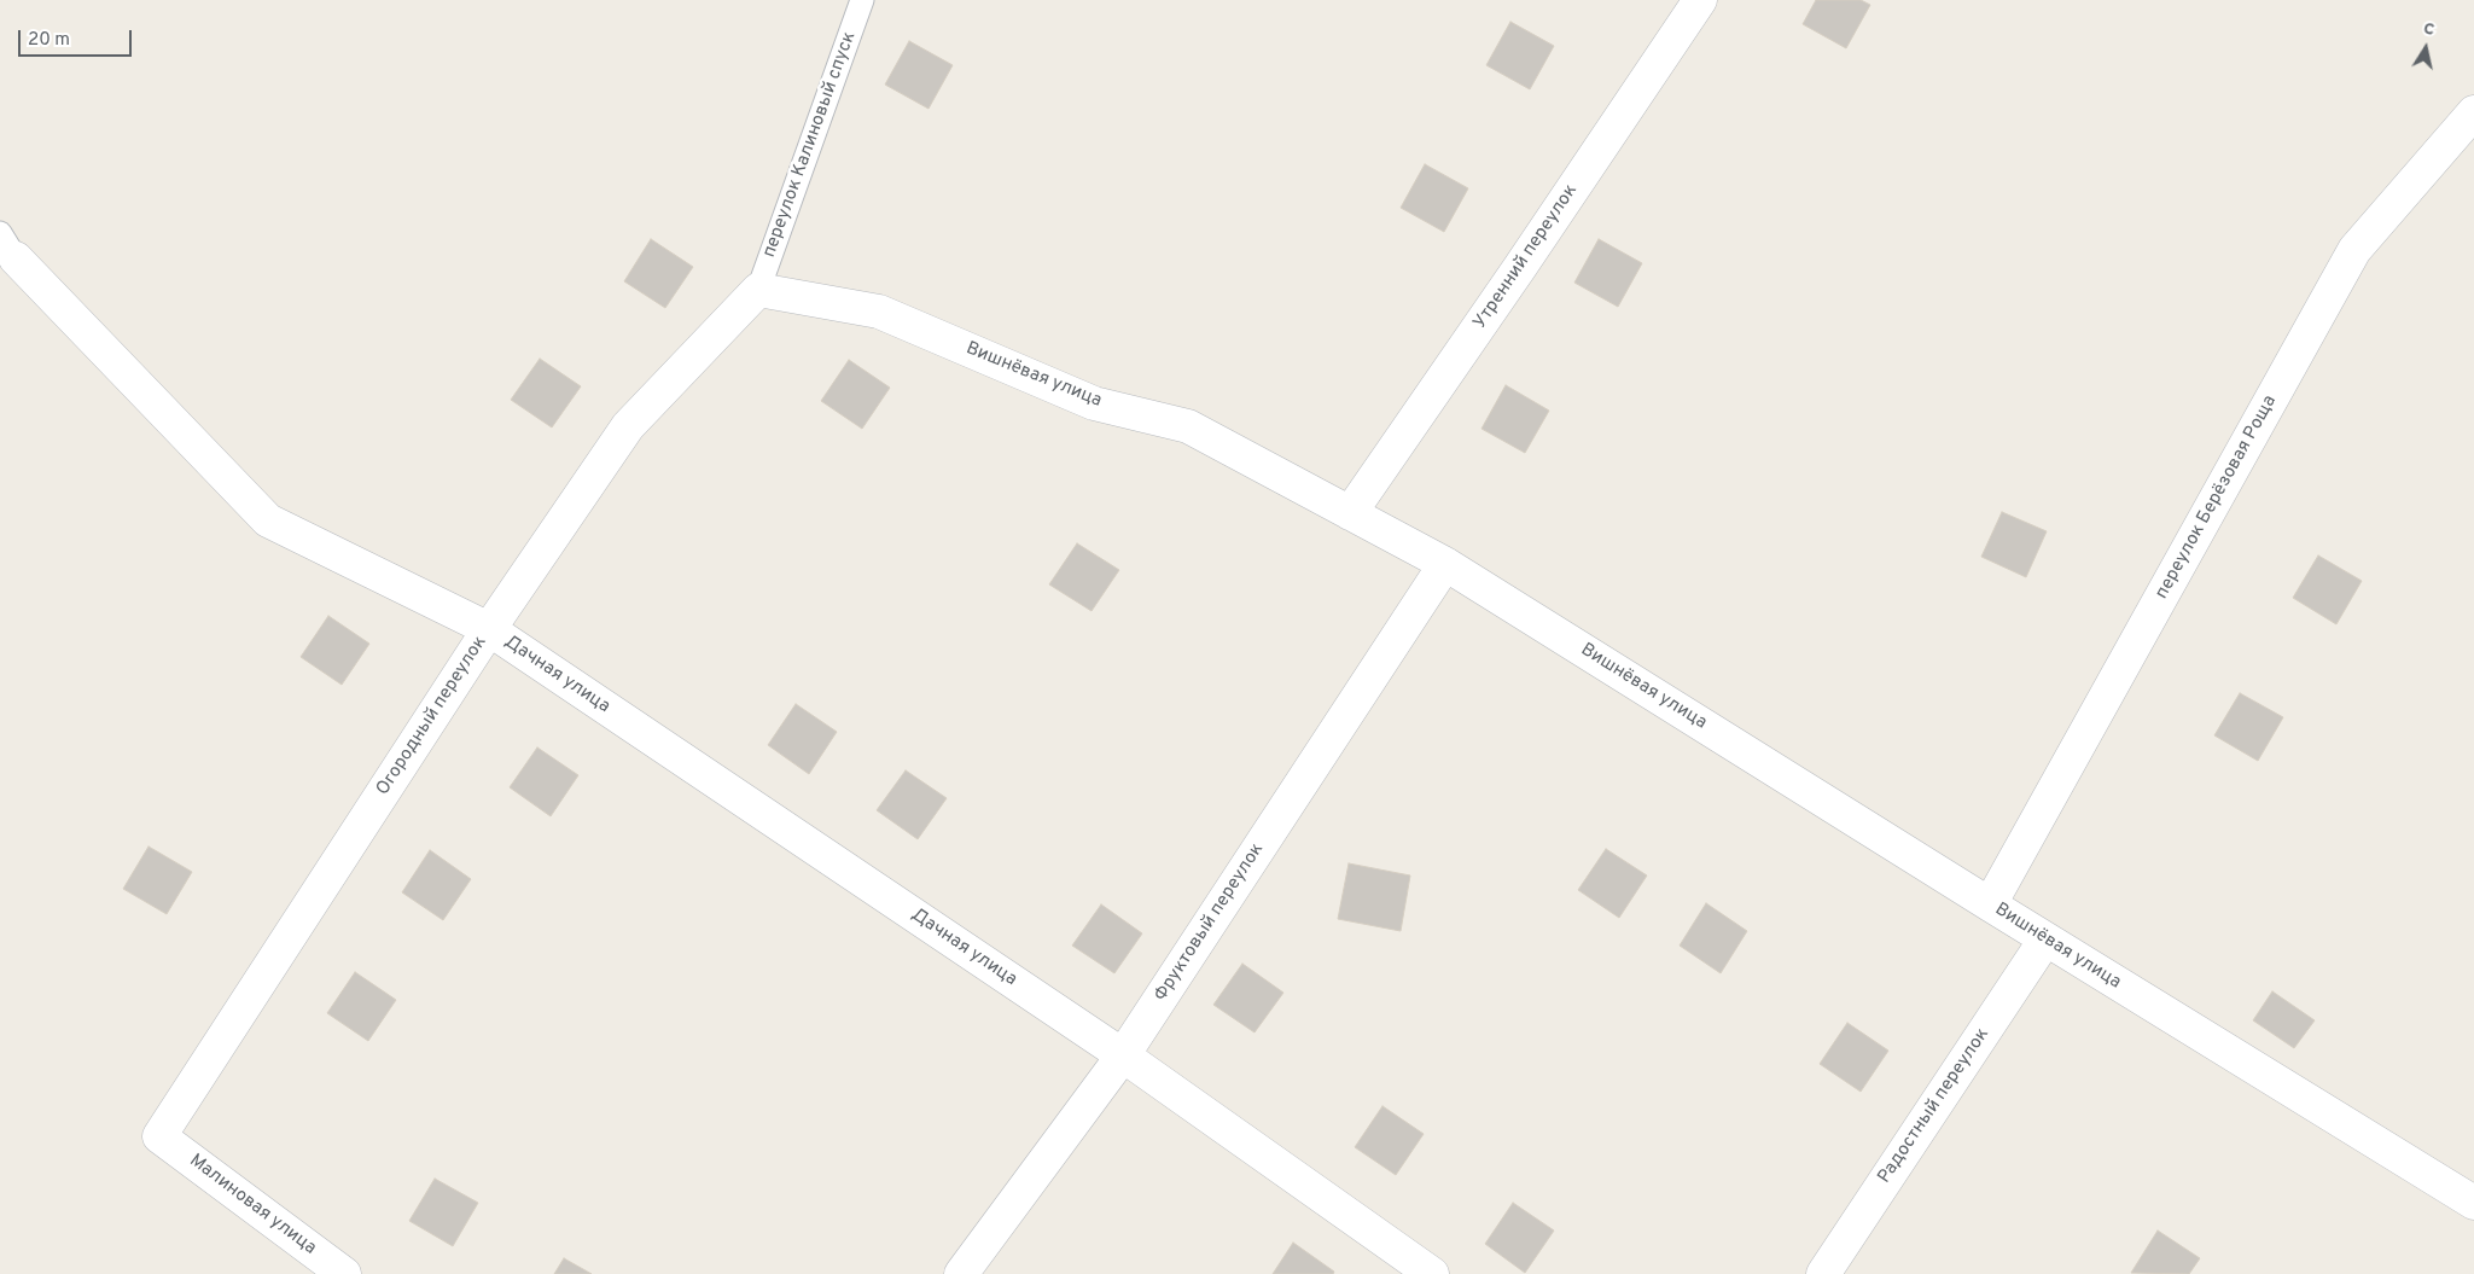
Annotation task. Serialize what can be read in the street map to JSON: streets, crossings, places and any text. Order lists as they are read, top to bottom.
{
  "streets": {
    "street": [
      "Утренний переулок",
      "Вишнёвая улица",
      "переулок Берёзовая Роща",
      "Дачная улица",
      "Огородный переулок",
      "Фруктовый переулок",
      "Радостный переулок",
      "Малиновая улица"
    ],
    "lane": ["переулок Калиновый спуск"]
  },
  "crossings": [
    ["переулок Калиновый спуск", "Вишнёвая улица"],
    ["переулок Калиновый спуск", "Огородный переулок"],
    ["Утренний переулок", "Вишнёвая улица"],
    ["Вишнёвая улица", "переулок Берёзовая Роща"],
    ["Вишнёвая улица", "Огородный переулок"],
    ["Вишнёвая улица", "Фруктовый переулок"],
    ["Вишнёвая улица", "Радостный переулок"],
    ["Дачная улица", "Огородный переулок"],
    ["Дачная улица", "Фруктовый переулок"],
    ["Огородный переулок", "Малиновая улица"]
  ],
  "scale_bar": "20 m",
  "north": "top"
}
